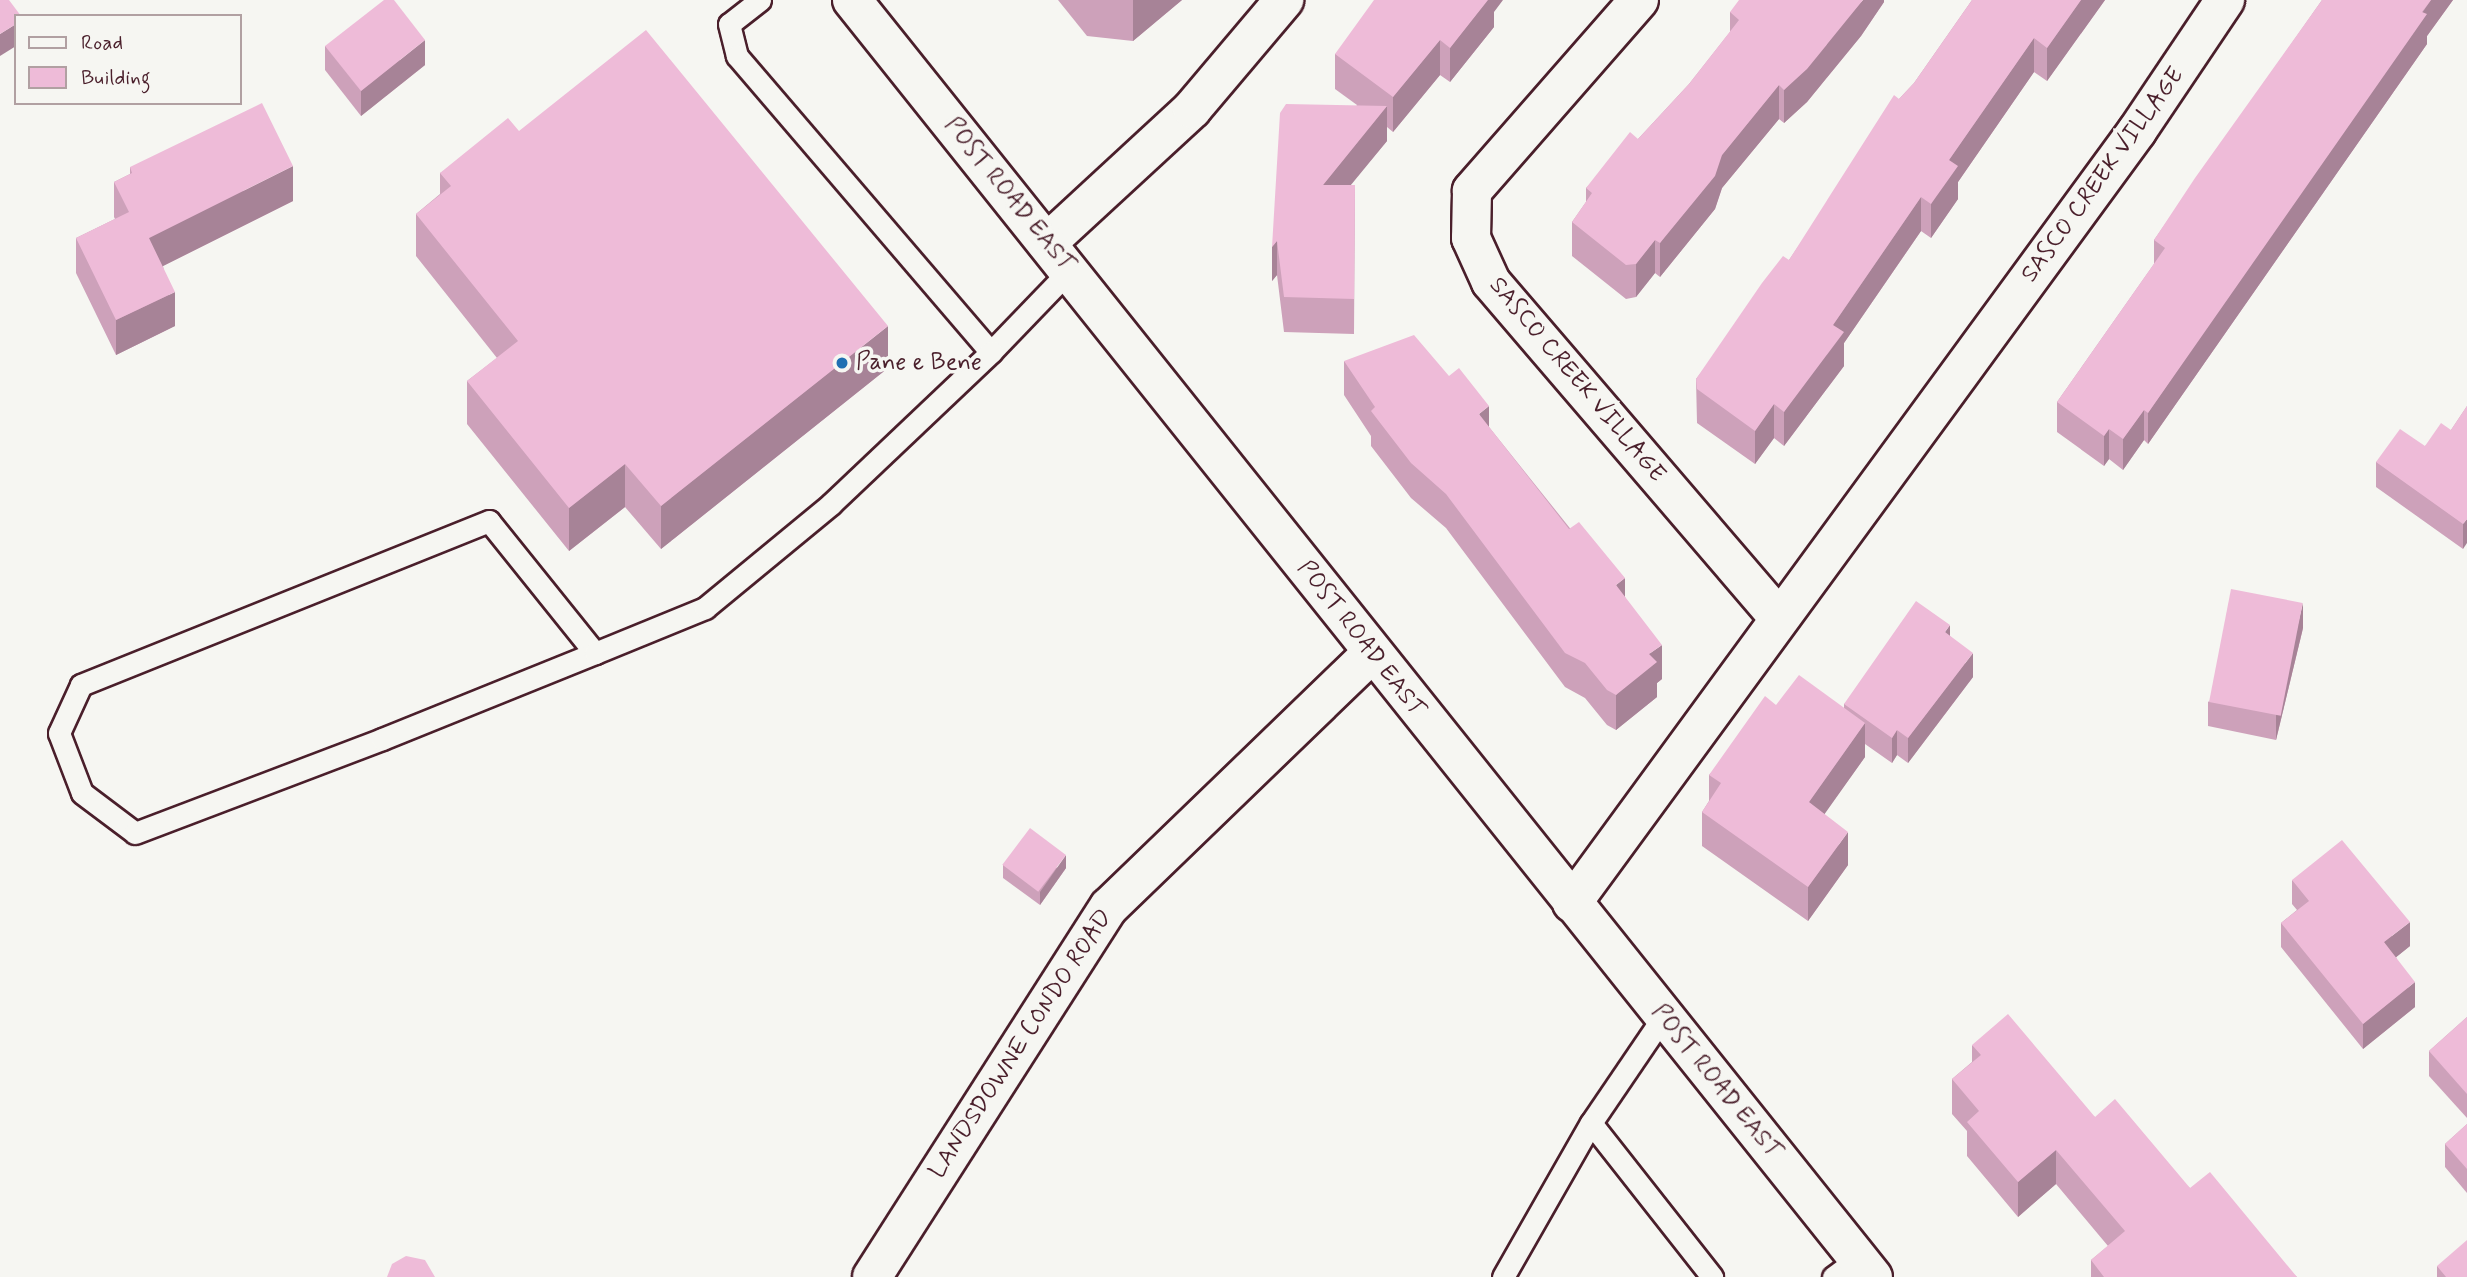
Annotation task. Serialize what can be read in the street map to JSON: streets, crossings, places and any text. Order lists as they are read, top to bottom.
{
  "streets": {
    "street": ["SASCO CREEK VILLAGE", "POST ROAD EAST", "LANDSDOWNE CONDO ROAD"]
  },
  "crossings": [
    ["SASCO CREEK VILLAGE", "POST ROAD EAST"],
    ["POST ROAD EAST", "LANDSDOWNE CONDO ROAD"]
  ],
  "places": ["Pane e Bene"],
  "legend": ["Road", "Building"]
}
